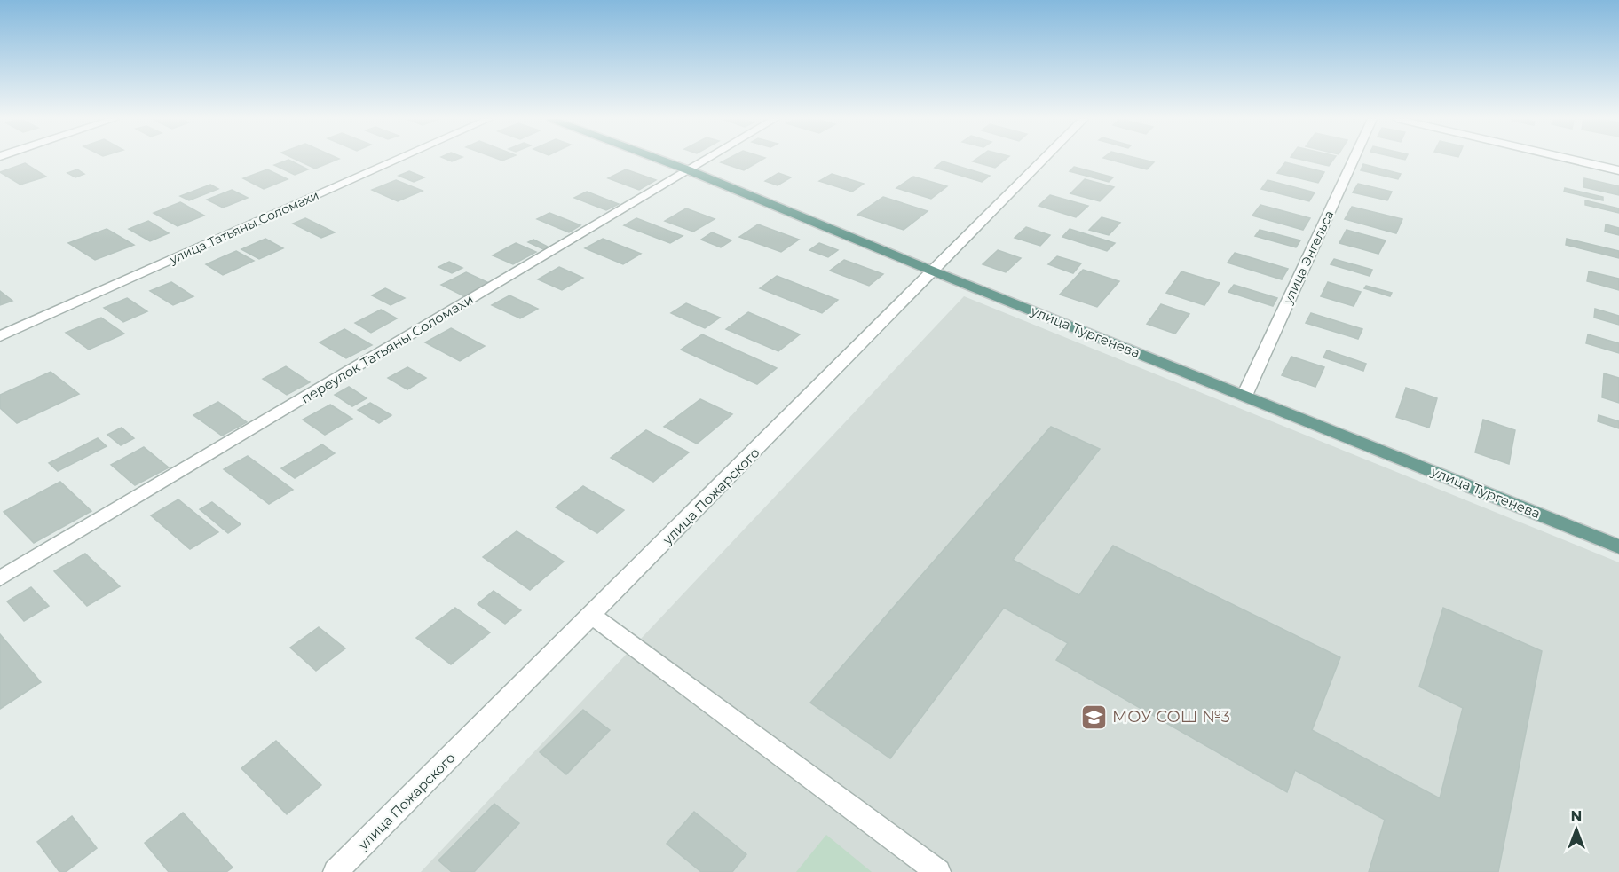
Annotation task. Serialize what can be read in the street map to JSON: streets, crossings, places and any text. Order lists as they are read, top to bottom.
{
  "streets": {
    "main road": ["улица Тургенева"],
    "street": [
      "улица Татьяны Соломахи",
      "улица Энгельса",
      "переулок Татьяны Соломахи",
      "улица Пожарского"
    ]
  },
  "crossings": [
    ["улица Энгельса", "улица Тургенева"],
    ["улица Тургенева", "переулок Татьяны Соломахи"],
    ["улица Тургенева", "улица Пожарского"]
  ],
  "places": {
    "school or university": ["МОУ СОШ №3"]
  },
  "north": "top"
}
